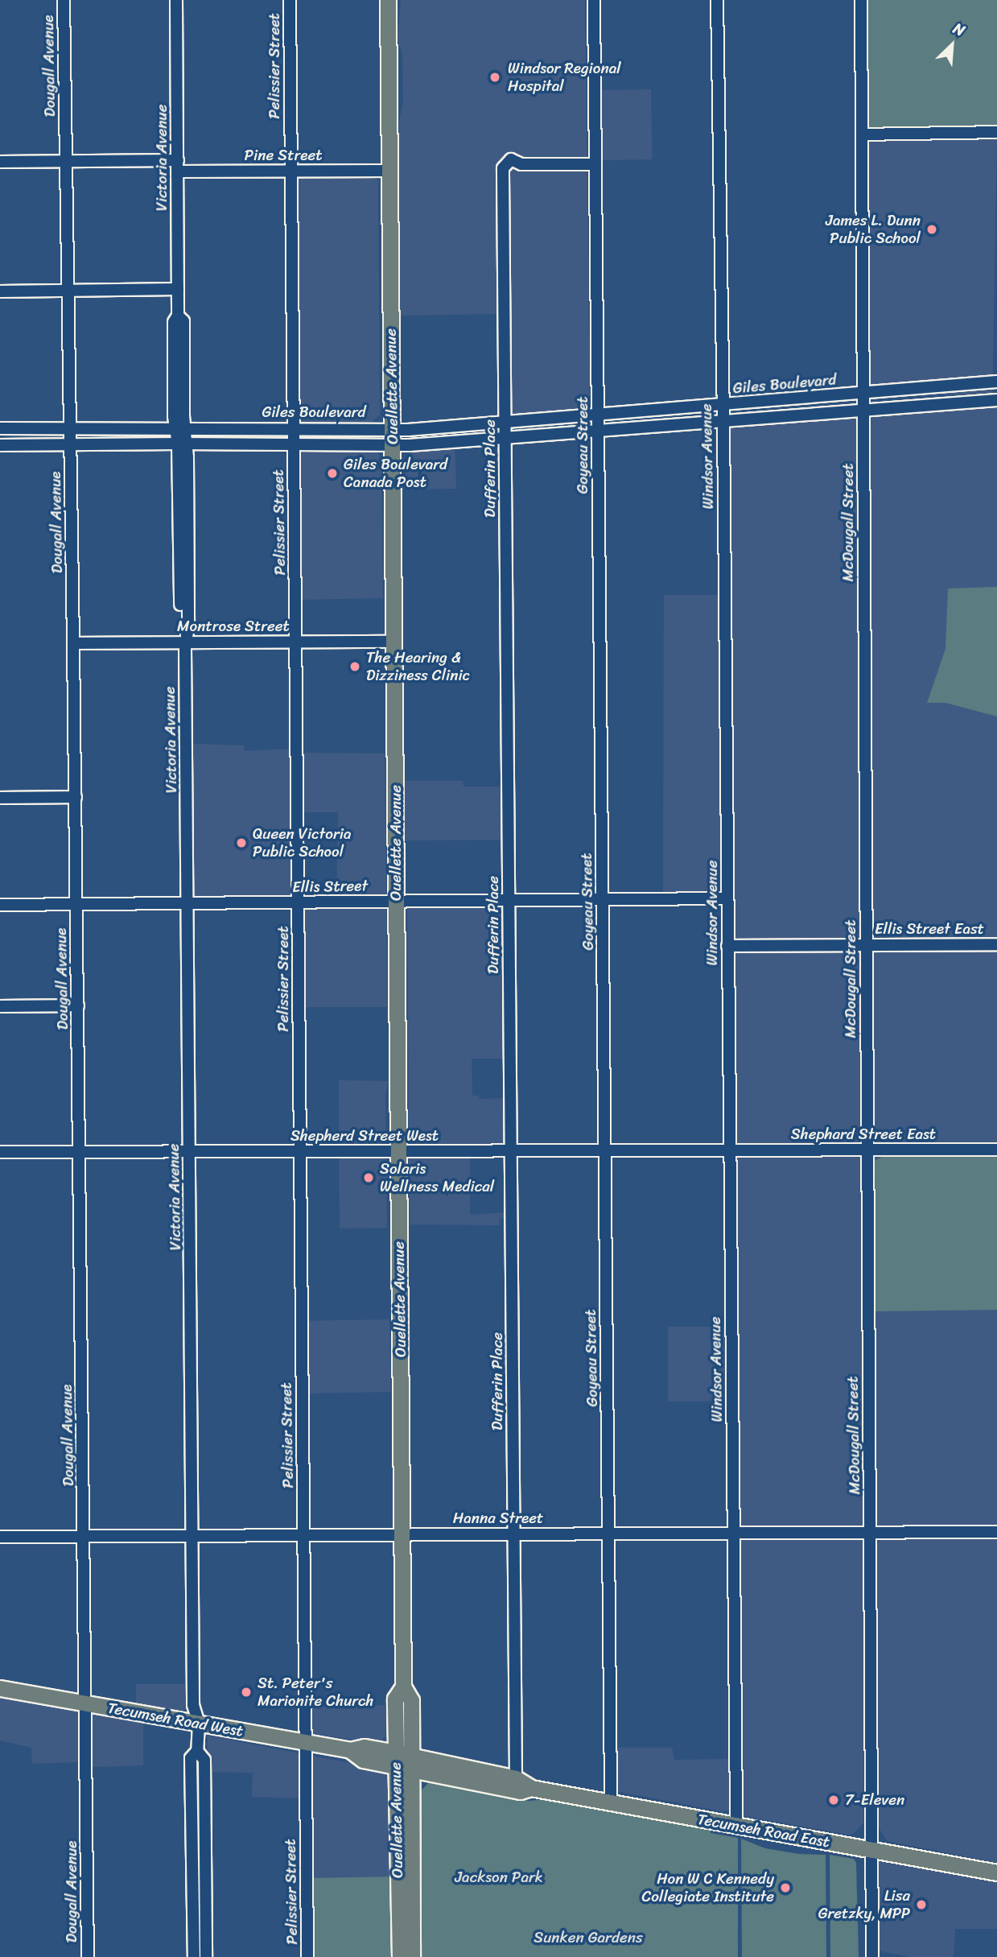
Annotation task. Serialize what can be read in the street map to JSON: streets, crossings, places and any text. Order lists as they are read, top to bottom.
{
  "streets": {
    "main road": ["Ouellette Avenue", "Tecumseh Road West", "Tecumseh Road East"],
    "street": [
      "Dougall Avenue",
      "Pelissier Street",
      "Pine Street",
      "Victoria Avenue",
      "Giles Boulevard",
      "Goyeau Street",
      "Windsor Avenue",
      "Dufferin Place",
      "McDougall Street",
      "Montrose Street",
      "Ellis Street",
      "Ellis Street East",
      "Shephard Street East",
      "Shepherd Street West",
      "Hanna Street"
    ]
  },
  "crossings": [
    ["Dougall Avenue", "Pine Street"],
    ["Dougall Avenue", "Giles Boulevard"],
    ["Dougall Avenue", "Montrose Street"],
    ["Dougall Avenue", "Ellis Street"],
    ["Dougall Avenue", "Shepherd Street West"],
    ["Dougall Avenue", "Hanna Street"],
    ["Dougall Avenue", "Tecumseh Road West"],
    ["Pelissier Street", "Pine Street"],
    ["Pelissier Street", "Giles Boulevard"],
    ["Pelissier Street", "Montrose Street"],
    ["Pelissier Street", "Ellis Street"],
    ["Pelissier Street", "Shepherd Street West"],
    ["Pelissier Street", "Hanna Street"],
    ["Pelissier Street", "Tecumseh Road West"],
    ["Pine Street", "Victoria Avenue"],
    ["Pine Street", "Ouellette Avenue"],
    ["Victoria Avenue", "Giles Boulevard"],
    ["Victoria Avenue", "Montrose Street"],
    ["Victoria Avenue", "Ellis Street"],
    ["Victoria Avenue", "Shepherd Street West"],
    ["Victoria Avenue", "Hanna Street"],
    ["Victoria Avenue", "Tecumseh Road West"],
    ["Giles Boulevard", "Ouellette Avenue"],
    ["Giles Boulevard", "Goyeau Street"],
    ["Giles Boulevard", "Windsor Avenue"],
    ["Giles Boulevard", "Dufferin Place"],
    ["Giles Boulevard", "McDougall Street"],
    ["Ouellette Avenue", "Montrose Street"],
    ["Ouellette Avenue", "Ellis Street"],
    ["Ouellette Avenue", "Shepherd Street West"],
    ["Ouellette Avenue", "Hanna Street"],
    ["Ouellette Avenue", "Tecumseh Road West"],
    ["Ouellette Avenue", "Tecumseh Road East"],
    ["Goyeau Street", "Dufferin Place"],
    ["Goyeau Street", "Ellis Street"],
    ["Goyeau Street", "Shepherd Street West"],
    ["Goyeau Street", "Hanna Street"],
    ["Goyeau Street", "Tecumseh Road East"],
    ["Windsor Avenue", "Ellis Street"],
    ["Windsor Avenue", "Ellis Street East"],
    ["Windsor Avenue", "Shephard Street East"],
    ["Windsor Avenue", "Shepherd Street West"],
    ["Windsor Avenue", "Hanna Street"],
    ["Windsor Avenue", "Tecumseh Road East"],
    ["Dufferin Place", "Ellis Street"],
    ["Dufferin Place", "Shepherd Street West"],
    ["Dufferin Place", "Hanna Street"],
    ["Dufferin Place", "Tecumseh Road East"],
    ["McDougall Street", "Ellis Street East"],
    ["McDougall Street", "Shephard Street East"],
    ["McDougall Street", "Hanna Street"],
    ["McDougall Street", "Tecumseh Road East"],
    ["Shephard Street East", "Shepherd Street West"],
    ["Tecumseh Road West", "Tecumseh Road East"]
  ],
  "parks": ["Jackson Park", "Sunken Gardens"],
  "places": [
    "Windsor Regional Hospital",
    "James L. Dunn Public School",
    "Giles Boulevard Canada Post",
    "The Hearing & Dizziness Clinic",
    "Queen Victoria Public School",
    "Solaris Wellness Medical",
    "St. Peter's Marionite Church",
    "7-Eleven",
    "Hon W C Kennedy Collegiate Institute",
    "Lisa Gretzky, MPP"
  ],
  "north": "top right"
}
